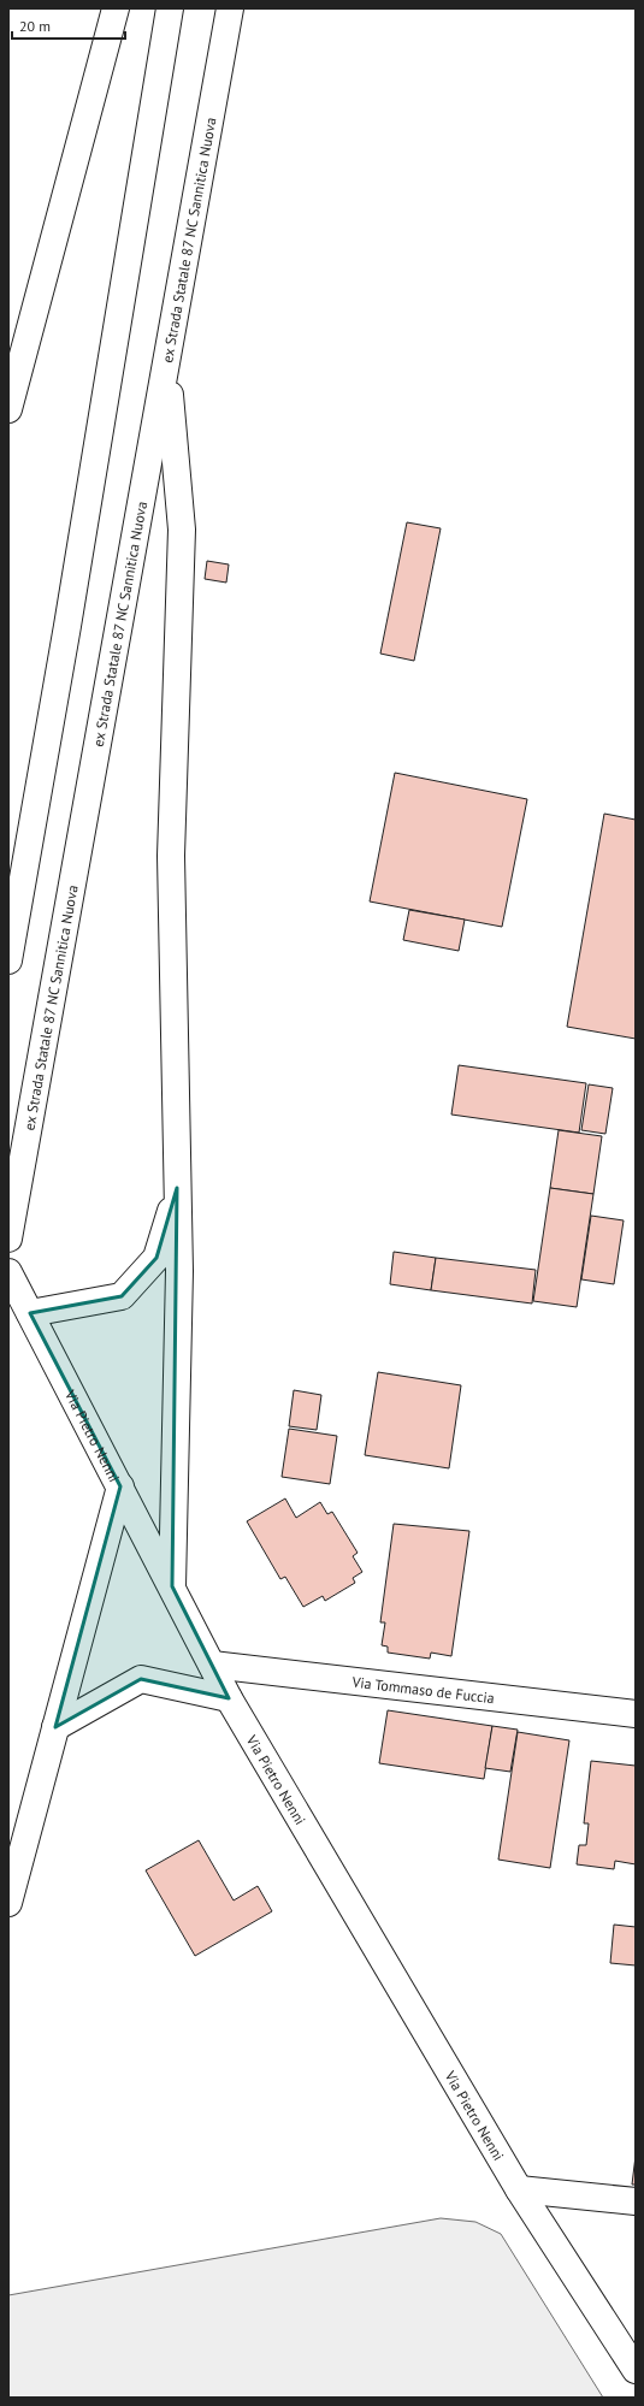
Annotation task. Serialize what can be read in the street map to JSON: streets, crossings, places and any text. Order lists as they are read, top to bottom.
{
  "streets": {
    "main road": ["ex Strada Statale 87 NC Sannitica Nuova", "Via Pietro Nenni", "Via Tommaso de Fuccia"]
  },
  "crossings": [
    ["Via Pietro Nenni", "Via Tommaso de Fuccia"]
  ],
  "scale_bar": "20 m"
}
